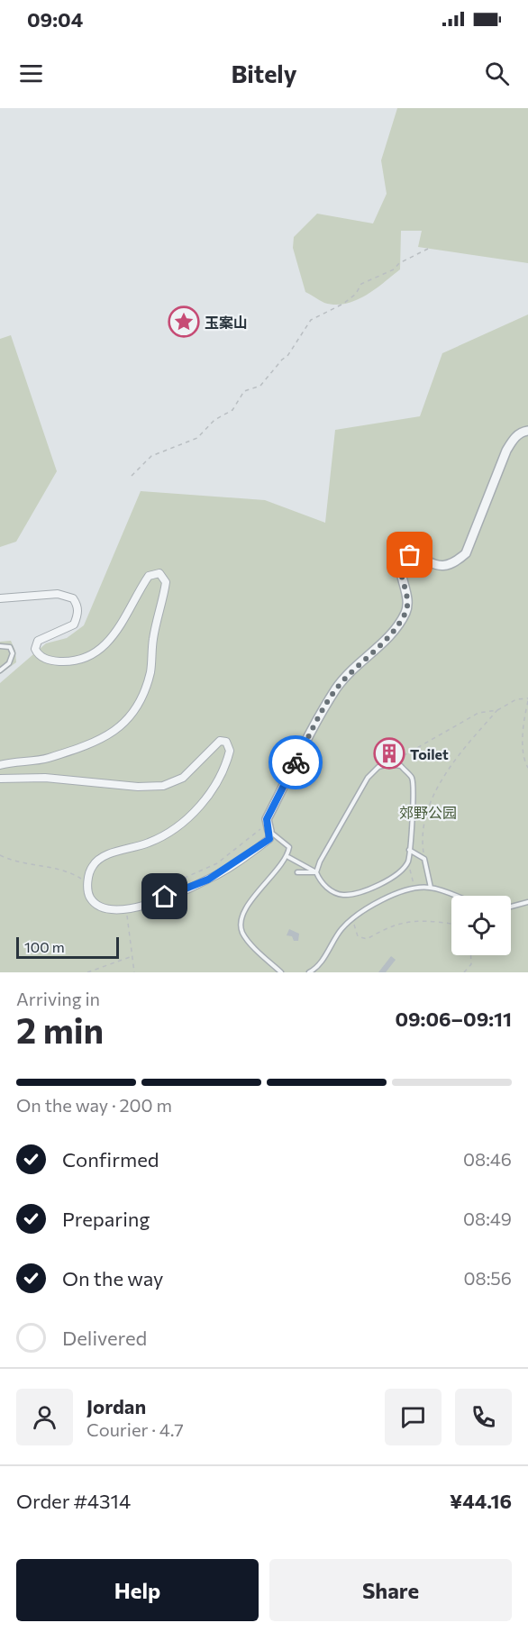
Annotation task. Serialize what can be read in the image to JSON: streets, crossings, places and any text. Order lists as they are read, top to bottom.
{
  "parks": ["郊野公园"],
  "places": {
    "place": ["玉案山"],
    "building": ["Toilet"]
  },
  "scale_bar": "100 m",
  "page": {
    "status": "09:04",
    "header": "Bitely",
    "scale": "100 m",
    "heading": ["2 min", "Arriving in", "09:06–09:11"],
    "panel": [
      "Jordan",
      "Courier · 4.7",
      "Order #4314",
      "¥44.16"
    ],
    "bar": "On the way · 200 m",
    "list": [
      ["Confirmed", "08:46"],
      ["Preparing", "08:49"],
      ["On the way", "08:56"],
      "Delivered"
    ],
    "buttons": ["Help", "Share"]
  }
}
